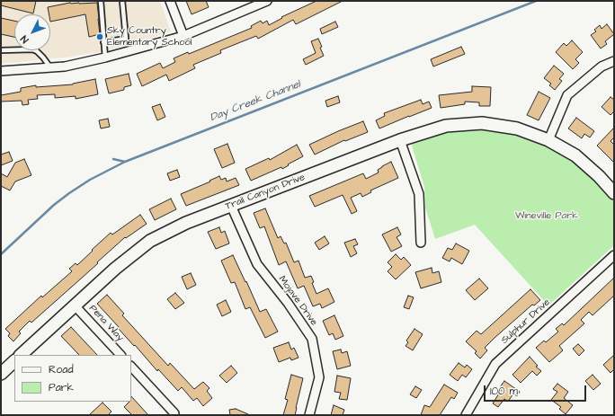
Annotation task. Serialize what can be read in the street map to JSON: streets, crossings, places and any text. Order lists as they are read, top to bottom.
{
  "streets": {
    "street": [
      "Trail Canyon Drive",
      "Mojave Drive",
      "Sulphur Drive",
      "Pena Way"
    ]
  },
  "crossings": [
    ["Trail Canyon Drive", "Mojave Drive"],
    ["Trail Canyon Drive", "Pena Way"]
  ],
  "water": ["Day Creek Channel"],
  "parks": ["Wineville Park"],
  "places": ["Sky Country Elementary School"],
  "legend": ["Road", "Park"],
  "scale_bar": "100 m",
  "north": "bottom left"
}
